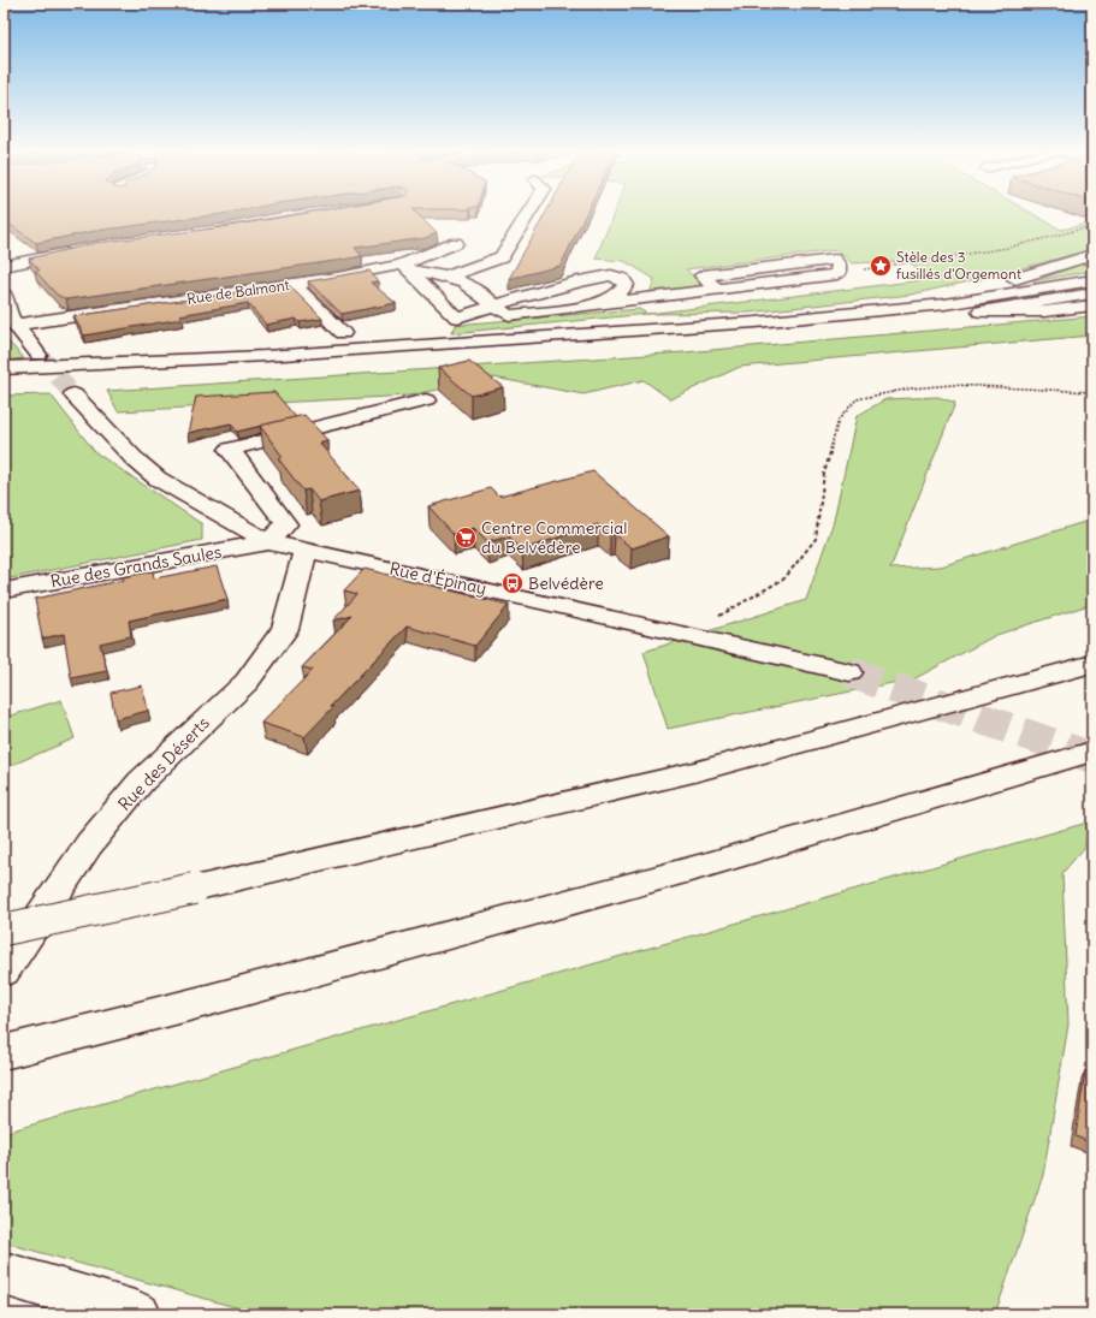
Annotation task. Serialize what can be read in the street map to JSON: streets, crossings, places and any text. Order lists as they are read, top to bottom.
{
  "streets": {
    "main road": [
      "Rue de Balmont",
      "Rue des Grands Saules",
      "Rue d'Épinay",
      "Rue des Déserts"
    ]
  },
  "crossings": [
    ["Rue des Grands Saules", "Rue d'Épinay"],
    ["Rue d'Épinay", "Rue des Déserts"]
  ],
  "places": {
    "place": ["Stèle des 3 fusillés d'Orgemont"],
    "supermarket": ["Centre Commercial du Belvédère"],
    "bus stop": ["Belvédère"]
  }
}
